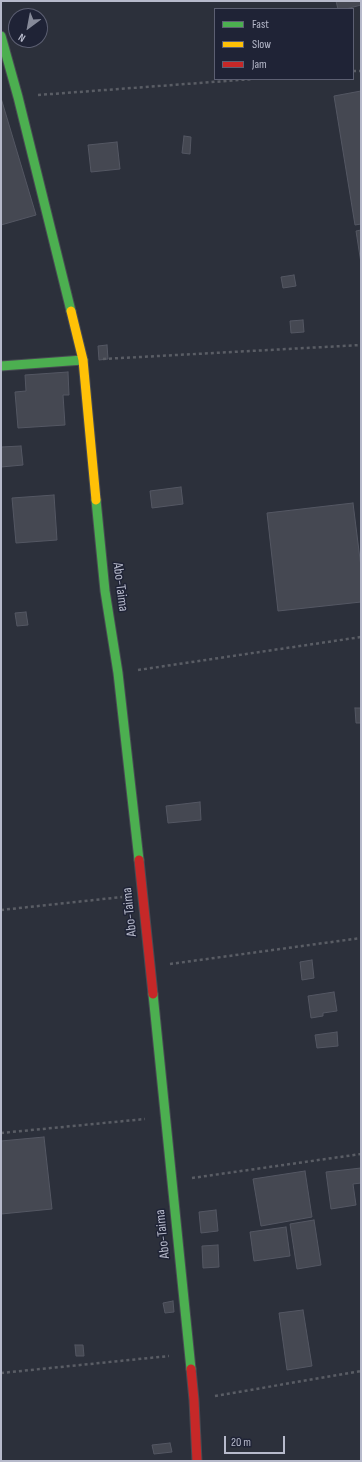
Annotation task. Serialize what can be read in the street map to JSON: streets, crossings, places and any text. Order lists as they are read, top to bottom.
{
  "streets": {
    "street": ["Abo-Taima"]
  },
  "legend": ["Fast", "Slow", "Jam"],
  "scale_bar": "20 m",
  "north": "bottom left"
}
